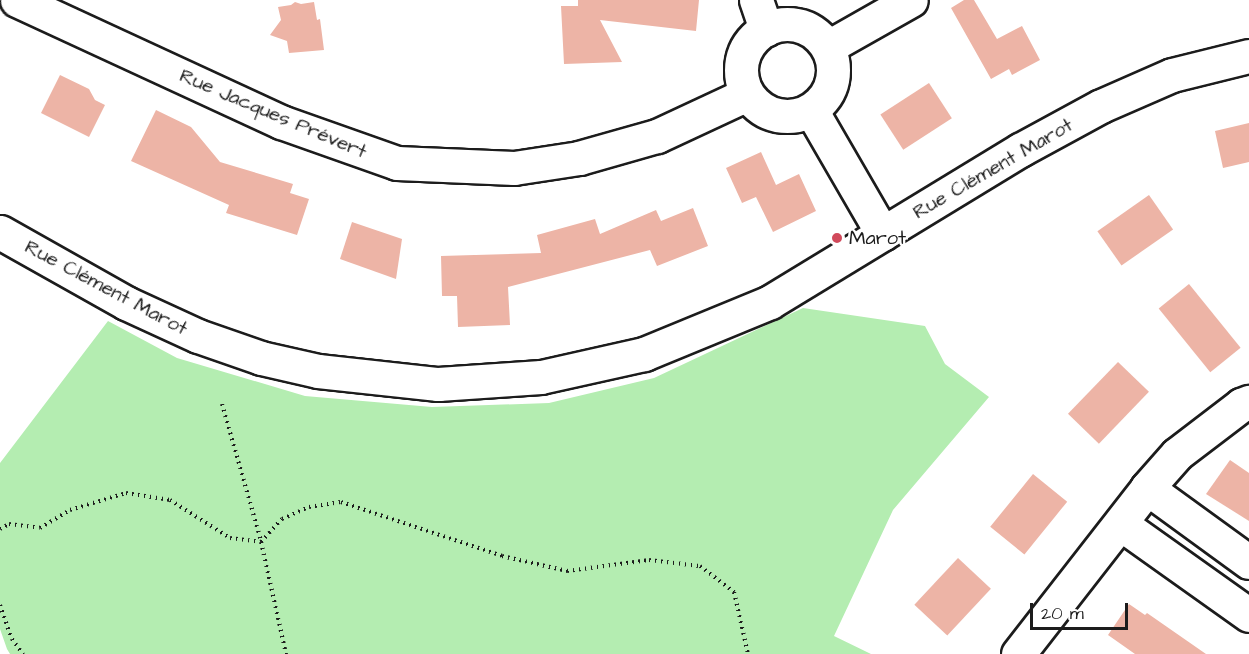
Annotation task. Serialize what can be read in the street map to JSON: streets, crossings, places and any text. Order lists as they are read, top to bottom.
{
  "streets": {
    "street": ["Rue Jacques Prévert", "Rue Clément Marot"]
  },
  "places": ["Marot"],
  "scale_bar": "20 m"
}
